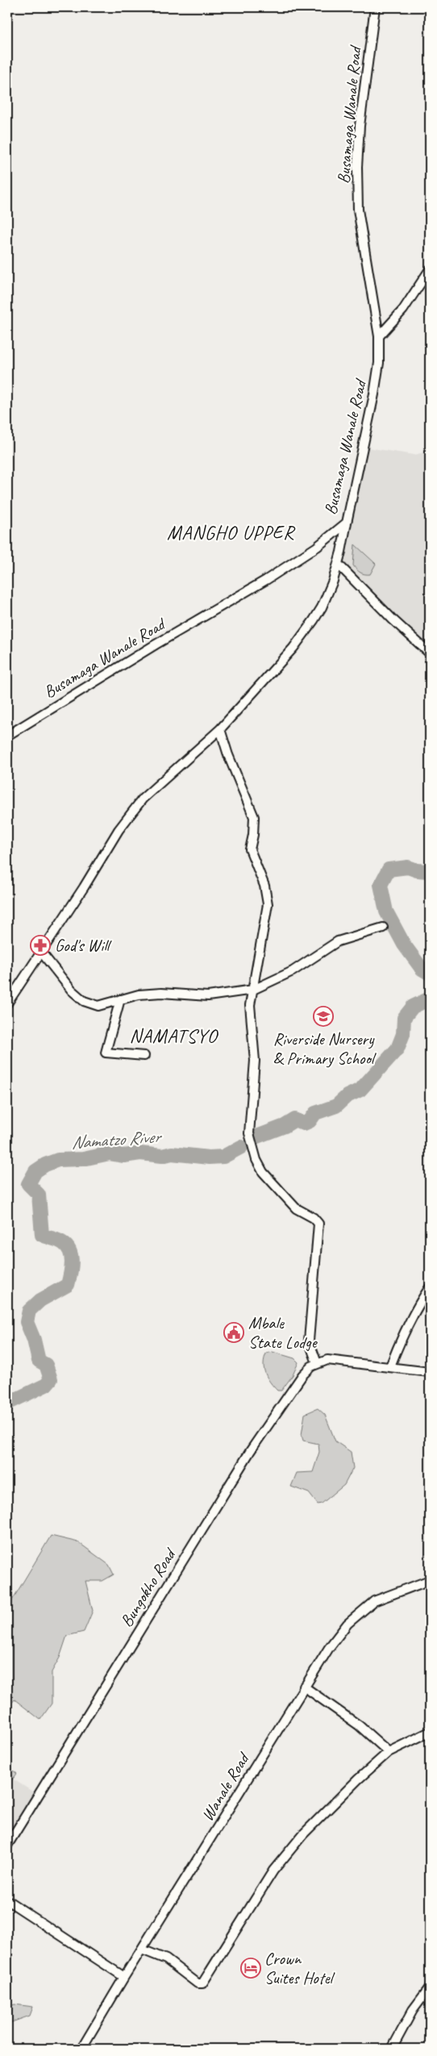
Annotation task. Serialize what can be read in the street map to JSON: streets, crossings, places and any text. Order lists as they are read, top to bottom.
{
  "streets": {
    "street": ["Busamaga Wanale Road", "Bungokho Road", "Wanale Road"]
  },
  "districts": ["MANGHO UPPER", "NAMATSYO"],
  "water": ["Namatzo River"],
  "places": {
    "pharmacy": ["God's Will"],
    "school or university": ["Riverside Nursery & Primary School"],
    "public building": ["Mbale State Lodge"],
    "hotel": ["Crown Suites Hotel"]
  }
}
